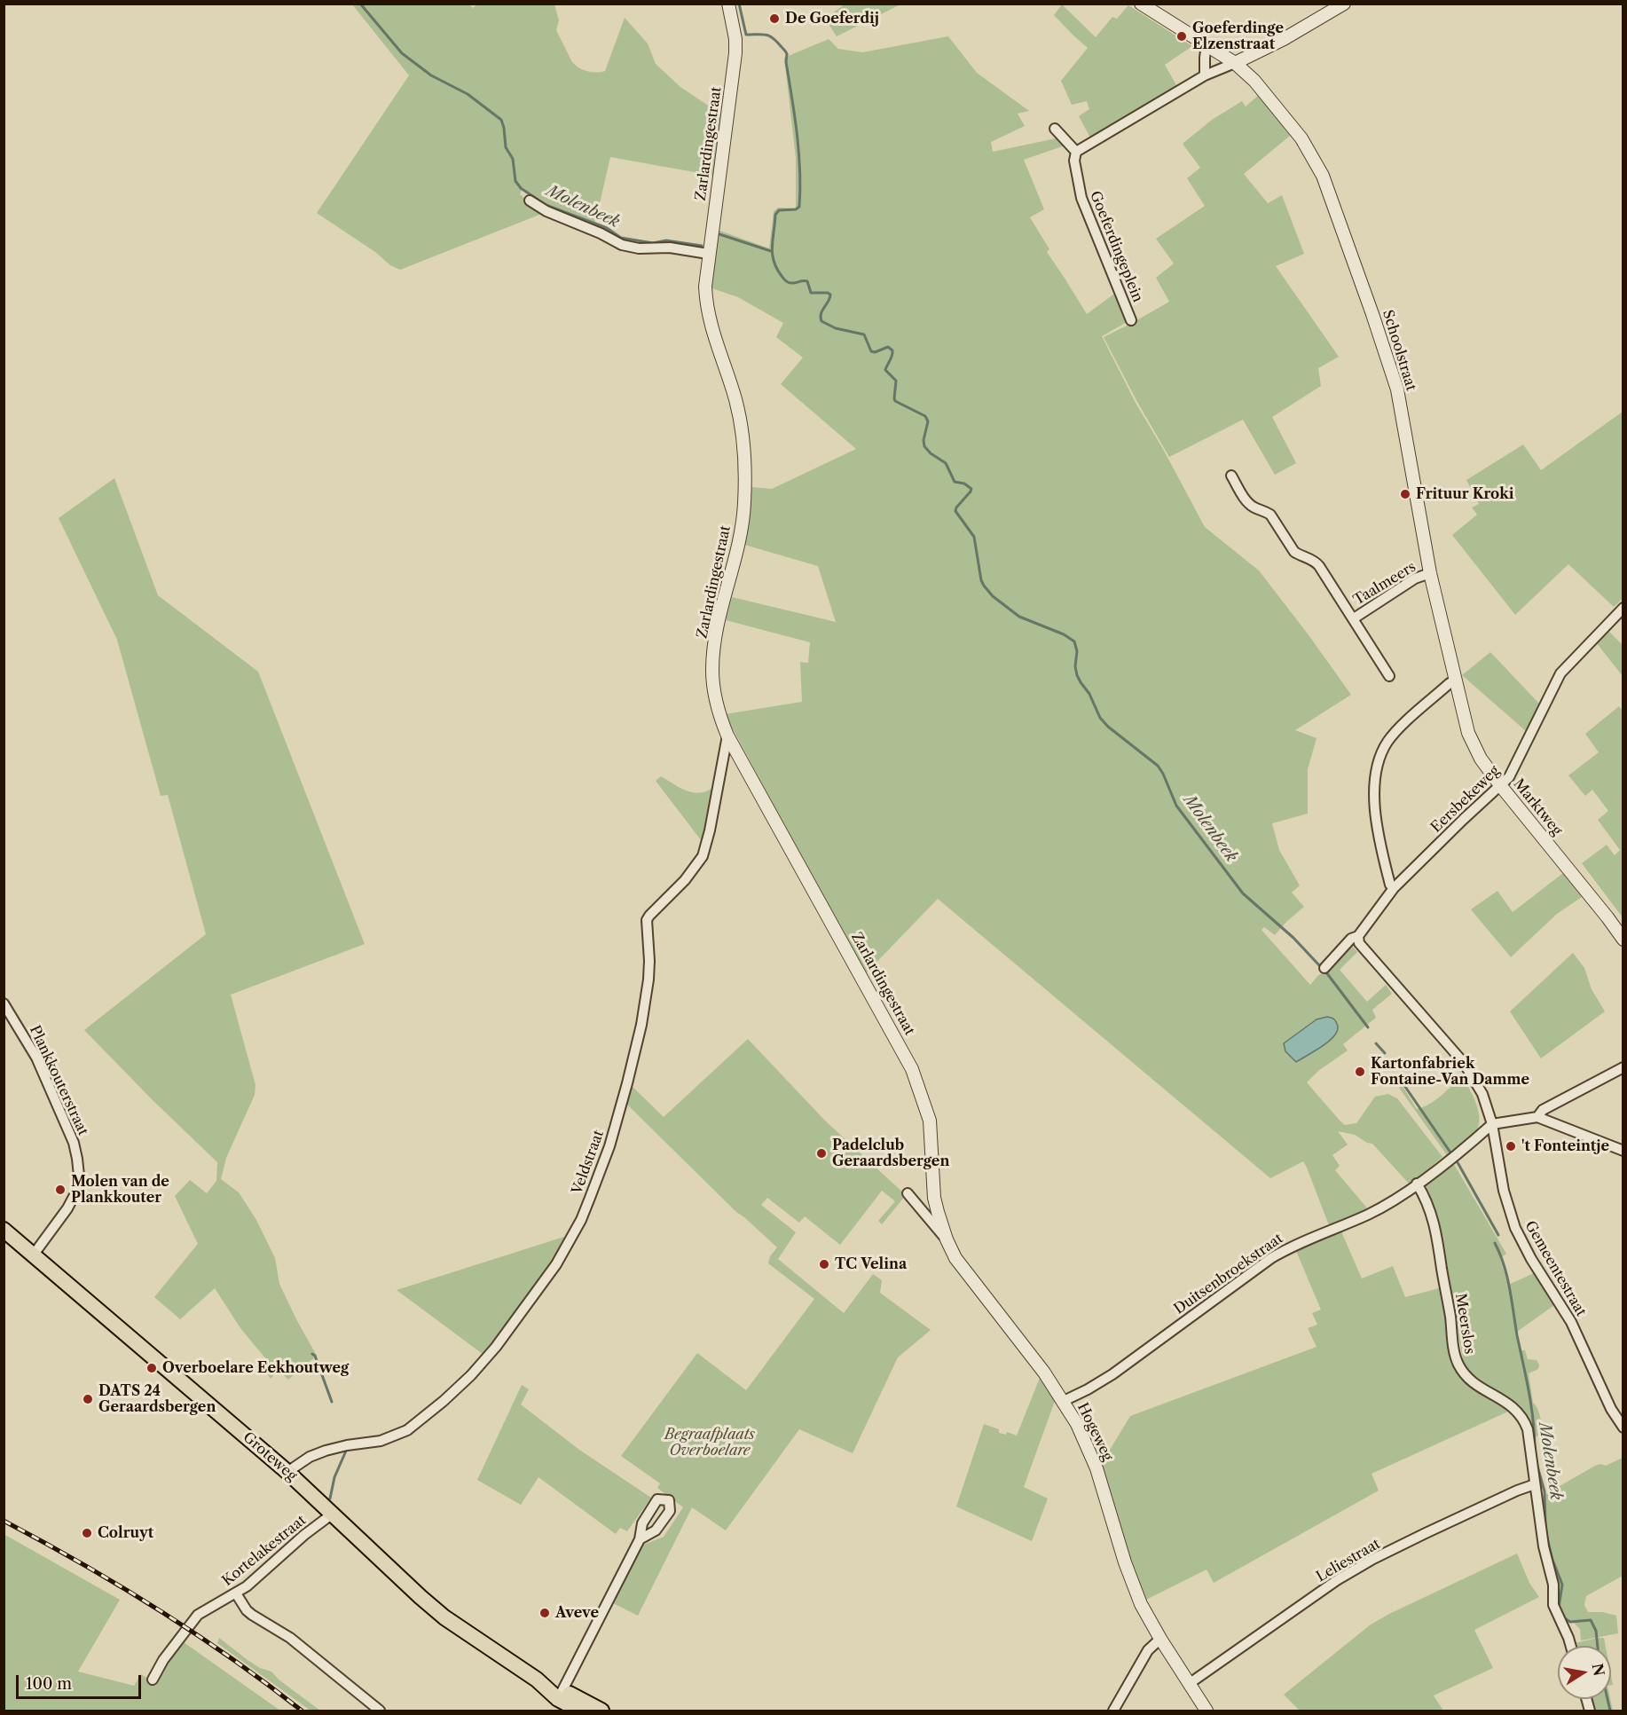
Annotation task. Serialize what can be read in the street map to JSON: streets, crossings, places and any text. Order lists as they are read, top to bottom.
{
  "streets": {
    "main road": ["Groteweg"],
    "street": [
      "Zarlardingestraat",
      "Goeferdingeplein",
      "Schoolstraat",
      "Taalmeers",
      "Eersbekeweg",
      "Marktweg",
      "Plankkouterstraat",
      "Veldstraat",
      "Gemeentestraat",
      "Duitsenbroekstraat",
      "Meerslos",
      "Hogeweg",
      "Kortelakestraat",
      "Leliestraat"
    ]
  },
  "crossings": [
    ["Zarlardingestraat", "Veldstraat"],
    ["Zarlardingestraat", "Hogeweg"],
    ["Schoolstraat", "Taalmeers"],
    ["Schoolstraat", "Marktweg"],
    ["Eersbekeweg", "Marktweg"],
    ["Eersbekeweg", "Gemeentestraat"],
    ["Plankkouterstraat", "Groteweg"],
    ["Veldstraat", "Groteweg"],
    ["Gemeentestraat", "Duitsenbroekstraat"],
    ["Duitsenbroekstraat", "Meerslos"],
    ["Duitsenbroekstraat", "Hogeweg"],
    ["Meerslos", "Leliestraat"],
    ["Hogeweg", "Leliestraat"],
    ["Groteweg", "Kortelakestraat"]
  ],
  "water": ["Molenbeek"],
  "parks": ["Begraafplaats Overboelare"],
  "places": [
    "De Goeferdij",
    "Goeferdinge Elzenstraat",
    "Frituur Kroki",
    "Kartonfabriek Fontaine-Van Damme",
    "'t Fonteintje",
    "Padelclub Geraardsbergen",
    "Molen van de Plankkouter",
    "TC Velina",
    "Overboelare Eekhoutweg",
    "DATS 24 Geraardsbergen",
    "Colruyt",
    "Aveve"
  ],
  "scale_bar": "100 m",
  "north": "right"
}
